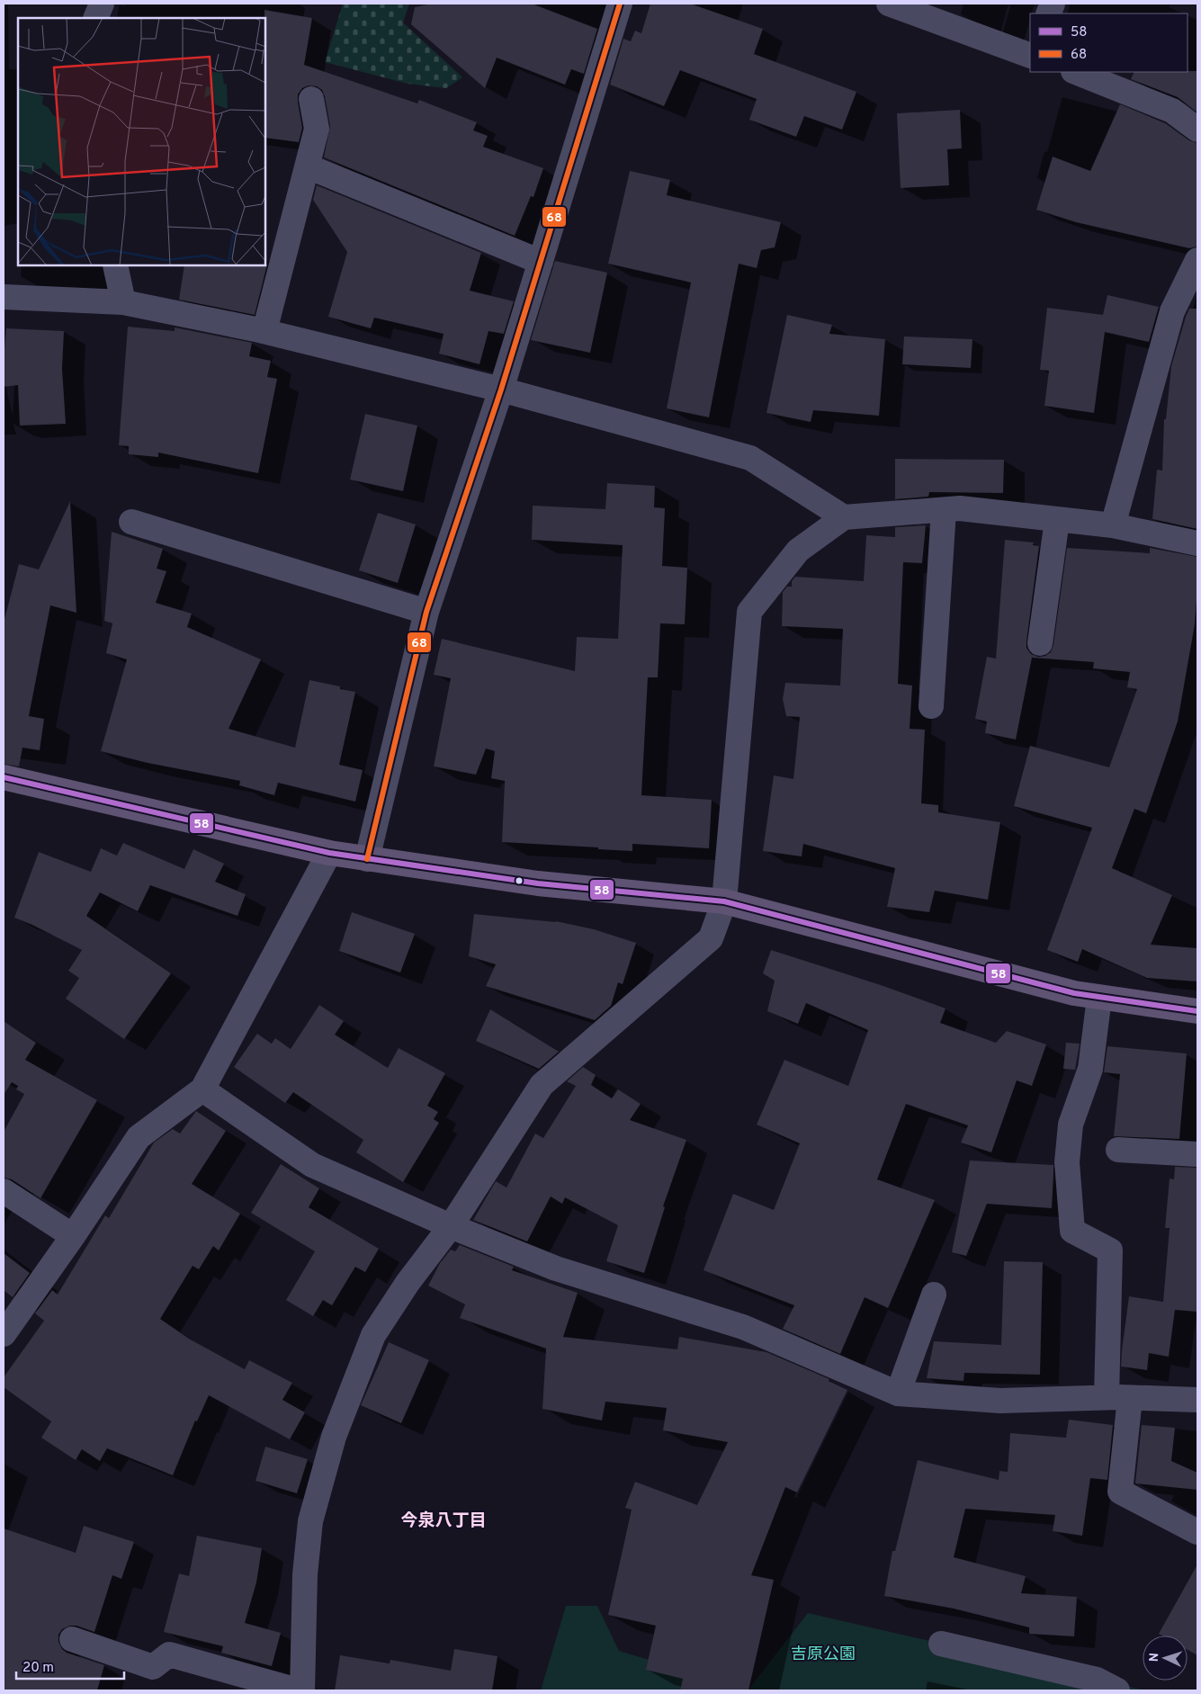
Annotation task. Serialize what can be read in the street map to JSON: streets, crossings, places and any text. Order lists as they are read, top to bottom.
{
  "districts": ["今泉八丁目"],
  "parks": ["吉原公園"],
  "lines": ["transit line 68", "transit line 58"],
  "legend": ["58", "68"],
  "scale_bar": "20 m",
  "north": "left"
}
